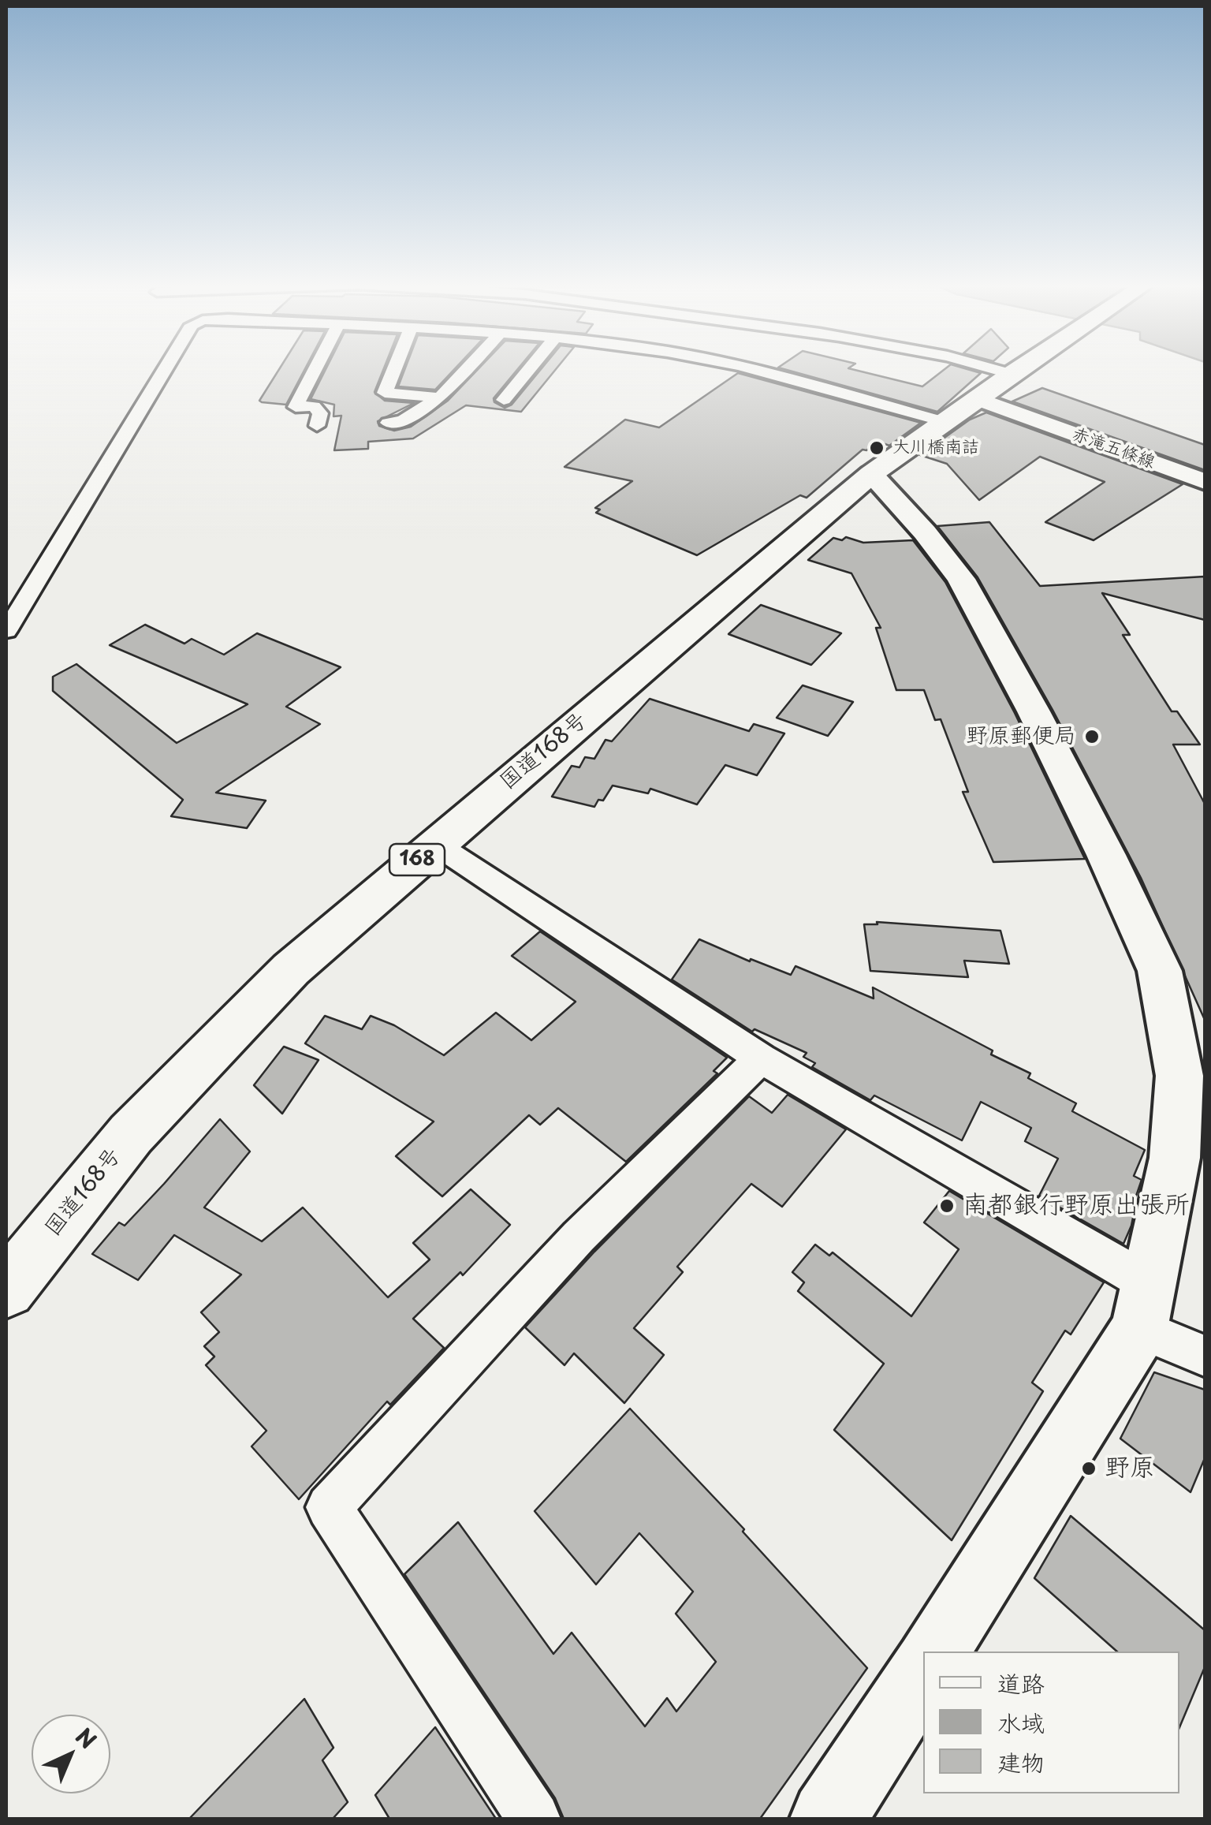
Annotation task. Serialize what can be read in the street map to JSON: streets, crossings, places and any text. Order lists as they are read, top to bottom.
{
  "streets": {
    "highway": ["国道168号", "168"],
    "street": ["赤滝五條線"]
  },
  "crossings": [
    ["赤滝五條線", "国道168号"]
  ],
  "places": [
    "大川橋南詰",
    "野原郵便局",
    "南都銀行野原出張所",
    "野原"
  ],
  "legend": ["道路", "水域", "建物"],
  "north": "top right"
}
